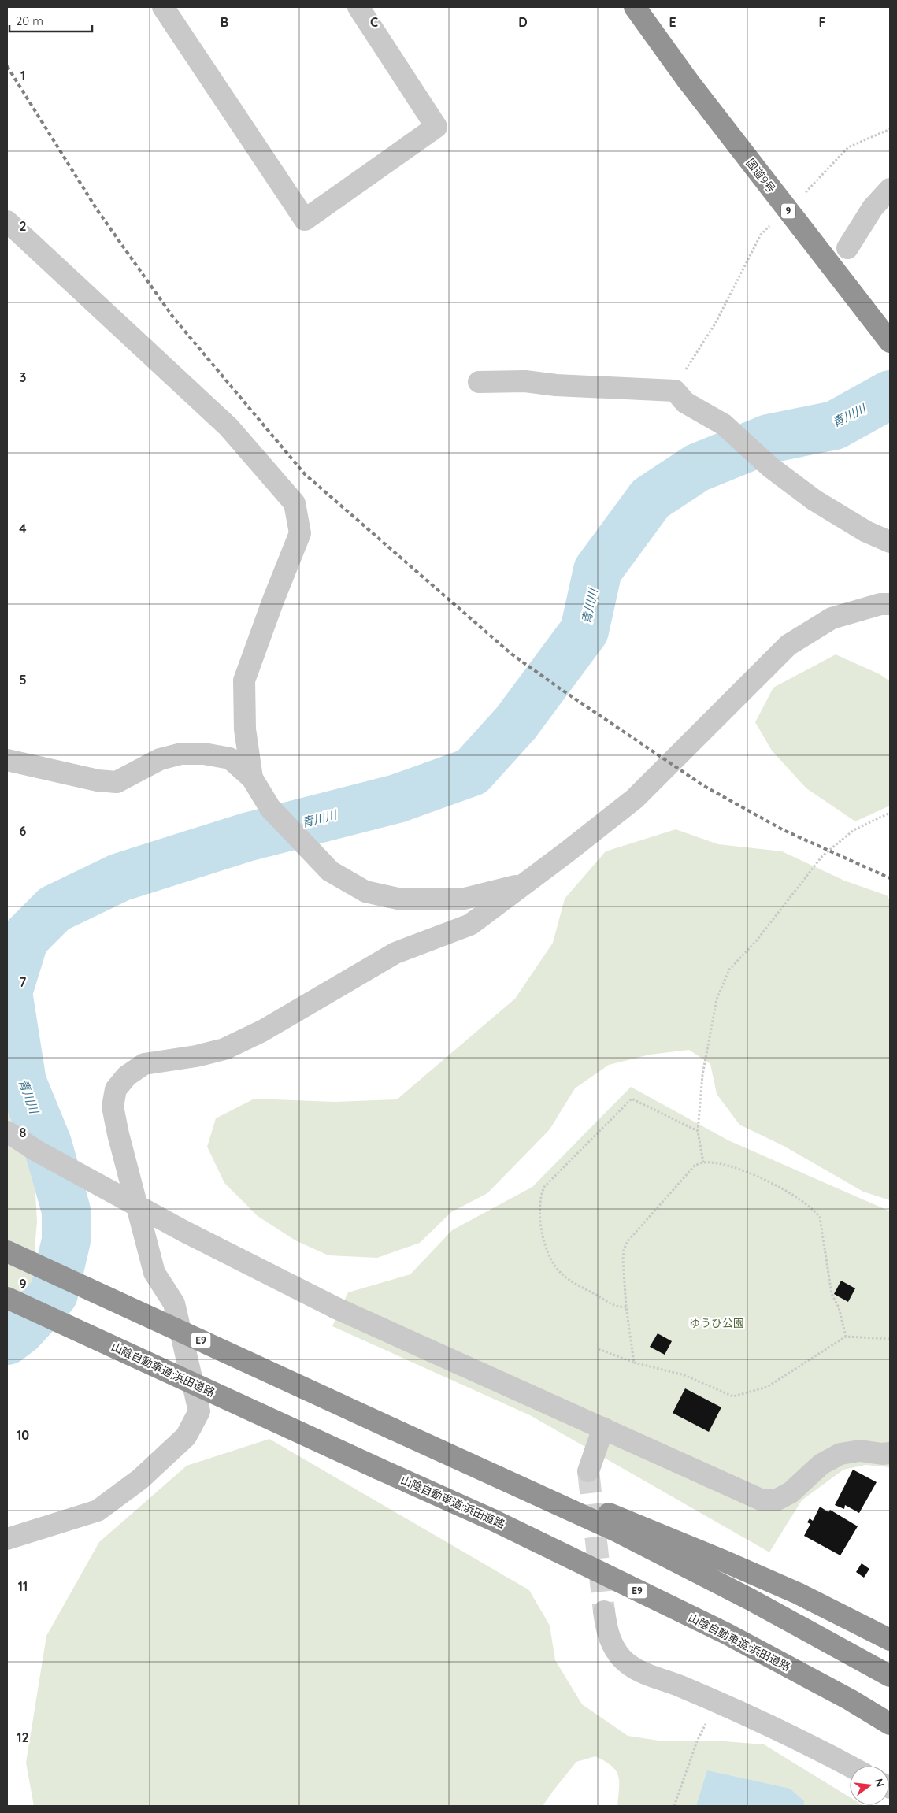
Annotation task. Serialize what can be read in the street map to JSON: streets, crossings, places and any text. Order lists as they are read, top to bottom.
{
  "streets": {
    "highway": [
      "国道9号",
      "9",
      "E9",
      "山陰自動車道;浜田道路"
    ]
  },
  "water": ["青川川"],
  "parks": ["ゆうひ公園"],
  "scale_bar": "20 m",
  "north": "right",
  "grid": {
    "columns": [
      "B",
      "C",
      "D",
      "E",
      "F"
    ],
    "rows": [
      "1",
      "2",
      "3",
      "4",
      "5",
      "6",
      "7",
      "8",
      "9",
      "10",
      "11",
      "12"
    ]
  }
}
